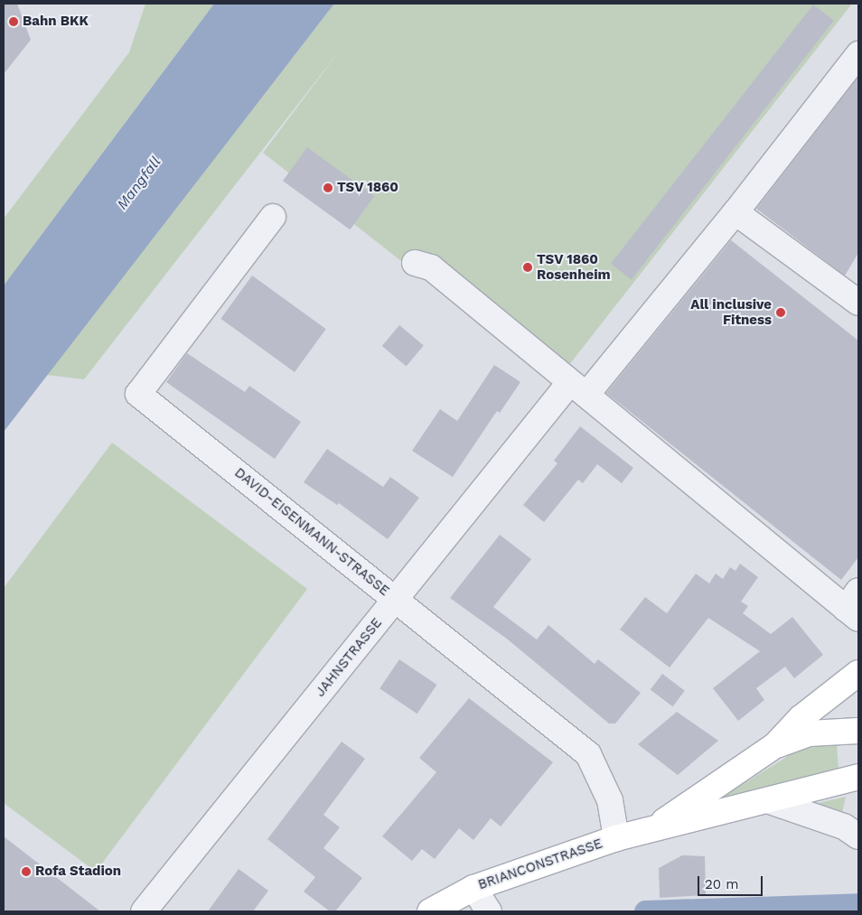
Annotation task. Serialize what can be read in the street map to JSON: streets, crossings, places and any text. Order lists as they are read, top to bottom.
{
  "streets": {
    "main road": ["BRIANCONSTRASSE"],
    "street": ["DAVID-EISENMANN-STRASSE", "JAHNSTRASSE"]
  },
  "crossings": [
    ["DAVID-EISENMANN-STRASSE", "JAHNSTRASSE"],
    ["DAVID-EISENMANN-STRASSE", "BRIANCONSTRASSE"]
  ],
  "water": ["Mangfall"],
  "places": [
    "Bahn BKK",
    "TSV 1860",
    "TSV 1860 Rosenheim",
    "All inclusive Fitness",
    "Rofa Stadion"
  ],
  "scale_bar": "20 m"
}
